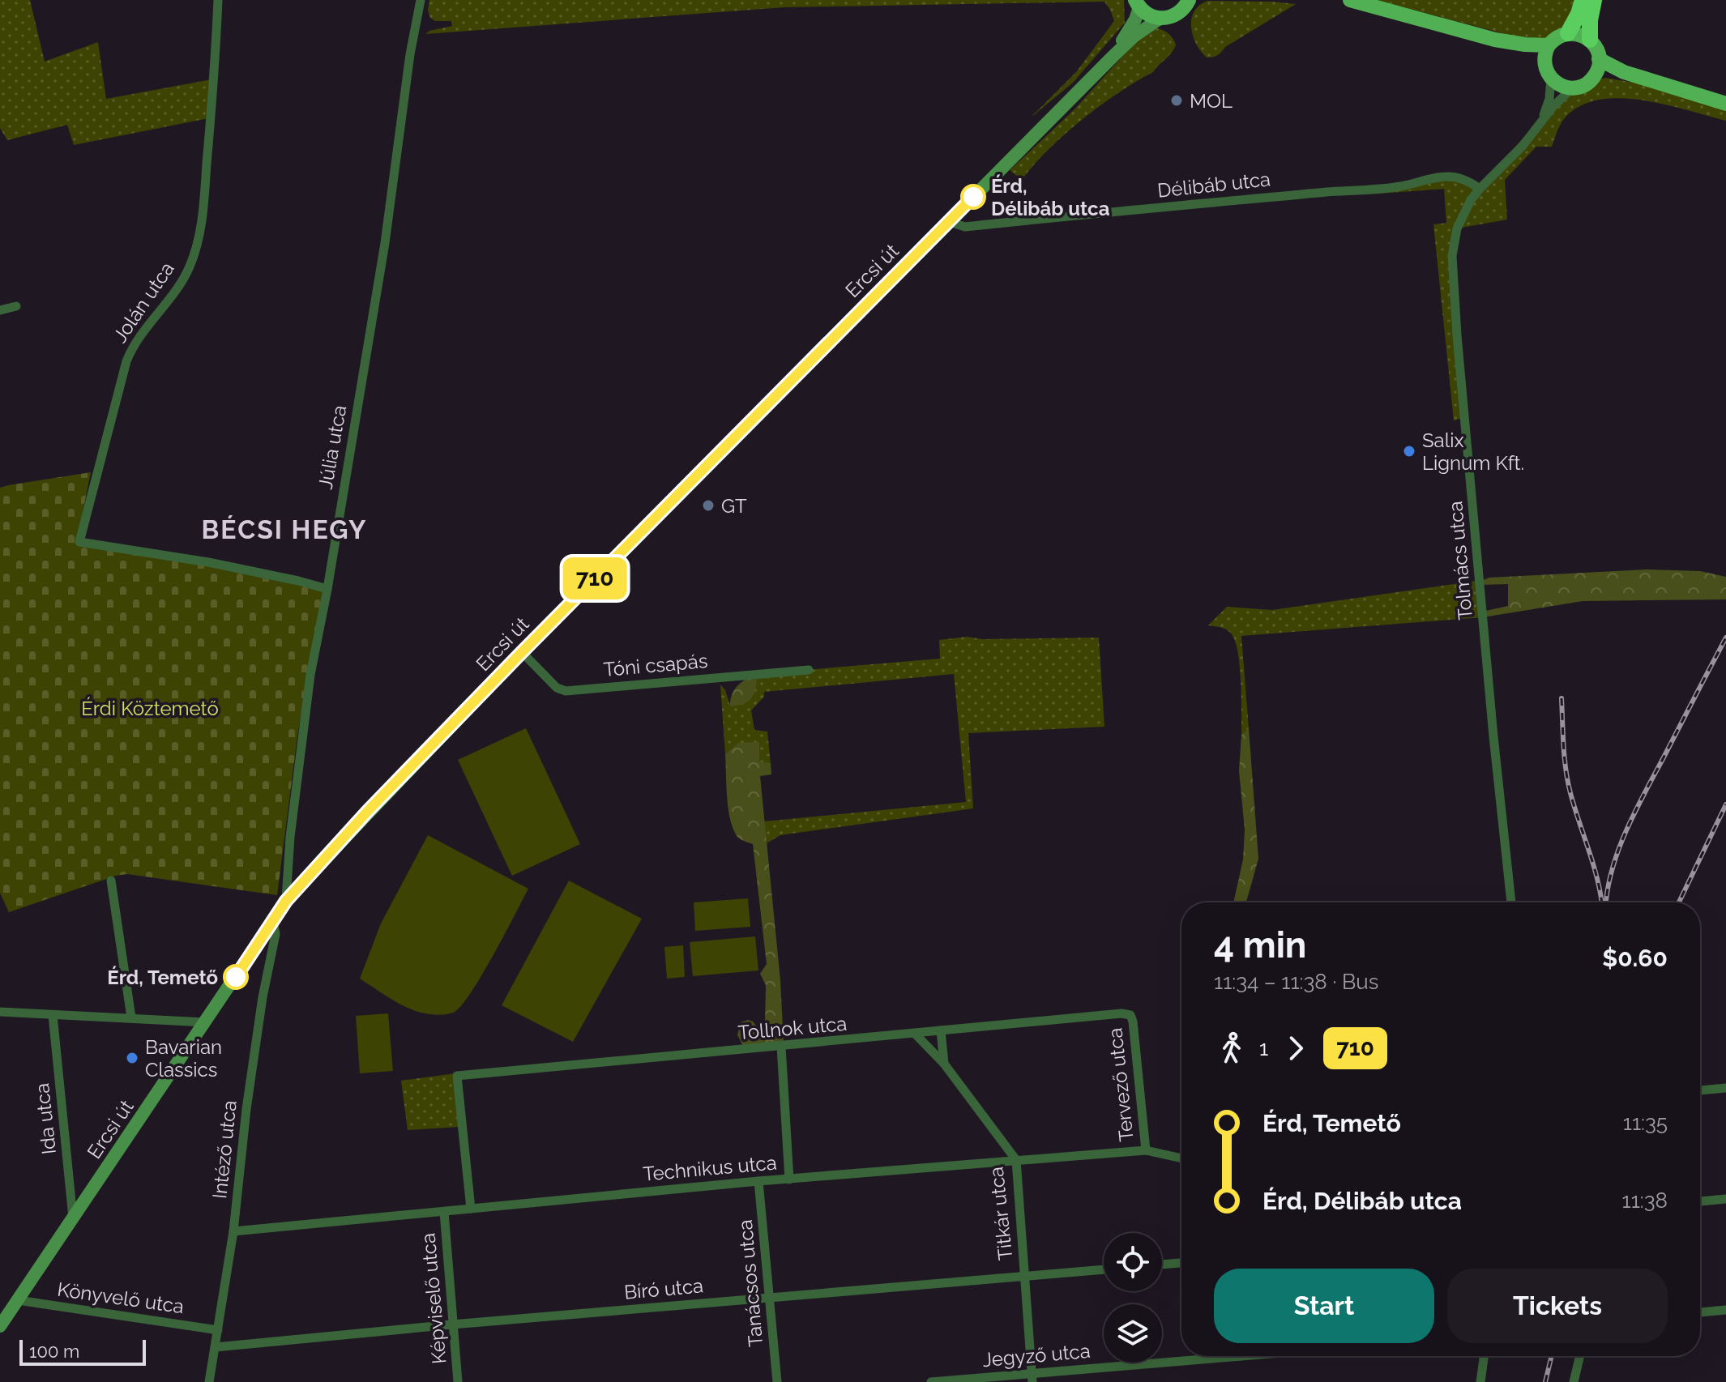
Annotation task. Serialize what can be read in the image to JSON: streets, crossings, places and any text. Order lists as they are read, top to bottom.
{
  "streets": {
    "main road": ["Ercsi út"],
    "street": [
      "Délibáb utca",
      "Jolán utca",
      "Júlia utca",
      "Tolmács utca",
      "Tóni csapás",
      "Tollnok utca",
      "Tervező utca",
      "Ida utca",
      "Intéző utca",
      "Technikus utca",
      "Titkár utca",
      "Tanácsos utca",
      "Bíró utca",
      "Könyvelő utca",
      "Képviselő utca",
      "Jegyző utca"
    ]
  },
  "crossings": [
    ["Délibáb utca", "Ercsi út"],
    ["Délibáb utca", "Tolmács utca"],
    ["Ercsi út", "Júlia utca"],
    ["Ercsi út", "Tóni csapás"],
    ["Ercsi út", "Ida utca"],
    ["Ercsi út", "Intéző utca"],
    ["Ercsi út", "Könyvelő utca"],
    ["Jolán utca", "Júlia utca"],
    ["Tollnok utca", "Tervező utca"],
    ["Tollnok utca", "Technikus utca"],
    ["Tollnok utca", "Titkár utca"],
    ["Tervező utca", "Technikus utca"],
    ["Intéző utca", "Technikus utca"],
    ["Intéző utca", "Bíró utca"],
    ["Intéző utca", "Könyvelő utca"],
    ["Technikus utca", "Titkár utca"],
    ["Technikus utca", "Tanácsos utca"],
    ["Technikus utca", "Képviselő utca"],
    ["Titkár utca", "Bíró utca"],
    ["Titkár utca", "Jegyző utca"],
    ["Tanácsos utca", "Bíró utca"],
    ["Bíró utca", "Képviselő utca"]
  ],
  "districts": ["BÉCSI HEGY"],
  "parks": ["Érdi Köztemető"],
  "places": [
    "MOL",
    "Érd, Délibáb utca",
    "Salix Lignum Kft.",
    "GT",
    "Érd, Temető",
    "Bavarian Classics"
  ],
  "lines": ["bus line 710"],
  "scale_bar": "100 m",
  "page": {
    "on_map": "710",
    "heading": ["4 min", "11:34 – 11:38 · Bus", "$0.60"],
    "legs": ["1", "710"],
    "list": [
      {
        "name": "Érd, Temető",
        "value": "11:35"
      },
      {
        "name": "Érd, Délibáb utca",
        "value": "11:38"
      }
    ],
    "buttons": ["Start", "Tickets"],
    "scale": "100 m"
  }
}
